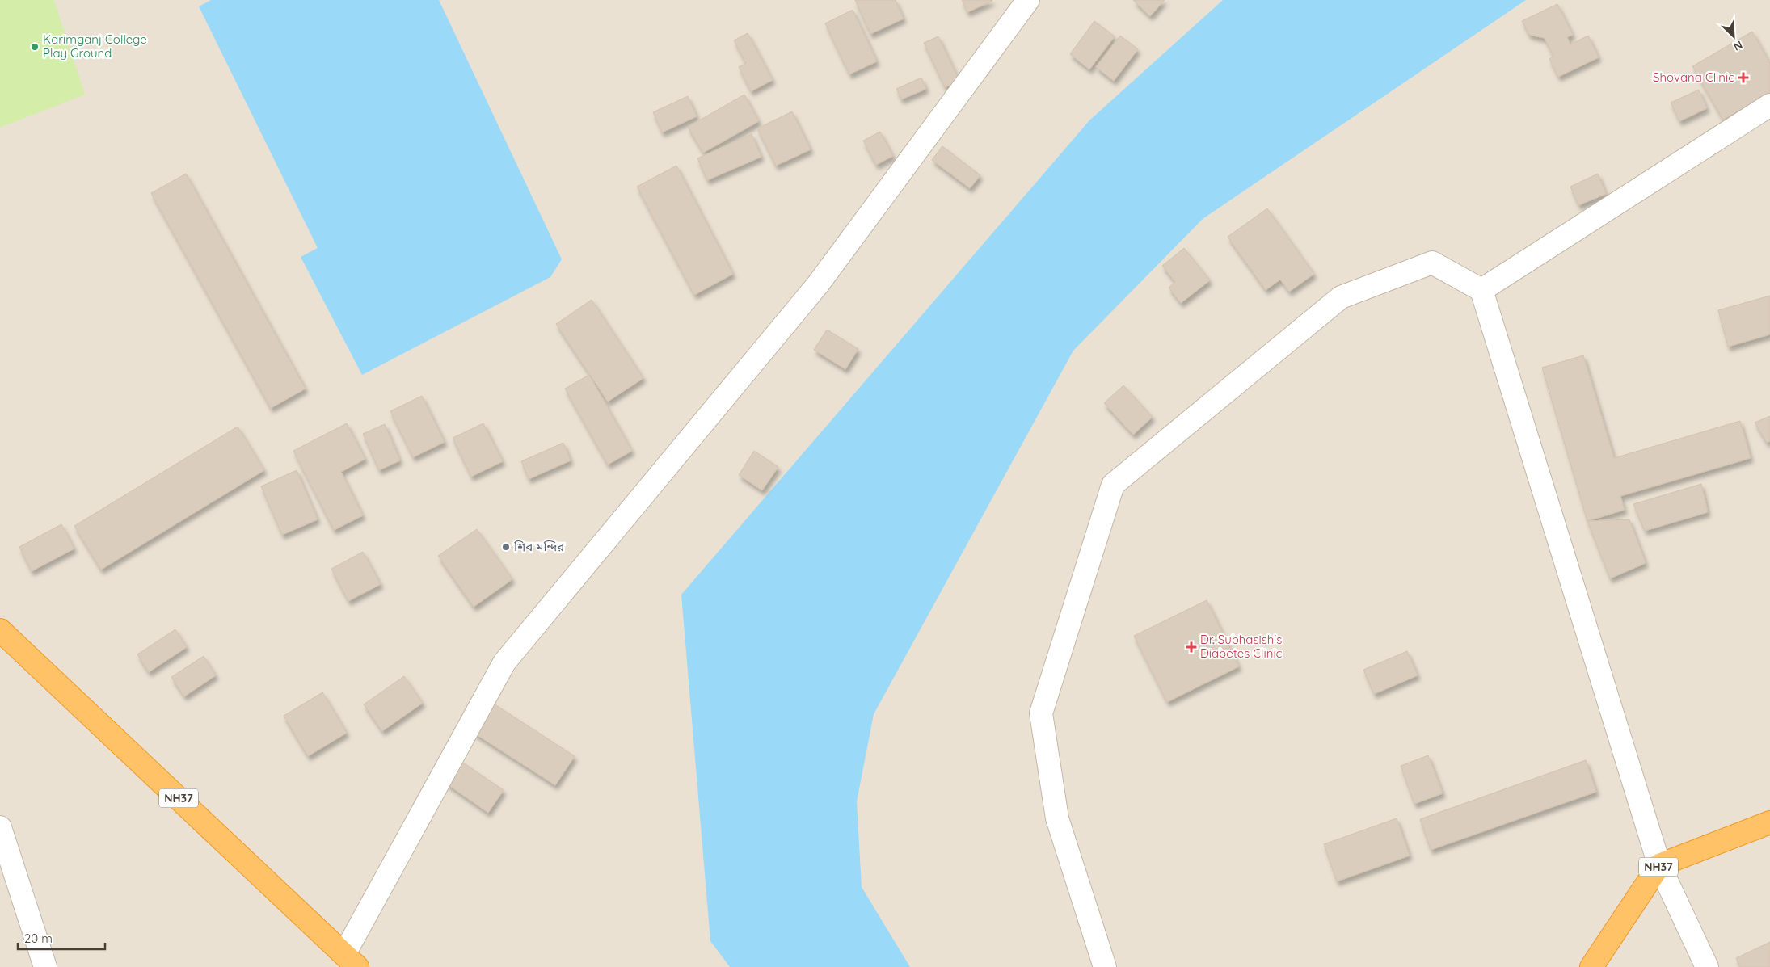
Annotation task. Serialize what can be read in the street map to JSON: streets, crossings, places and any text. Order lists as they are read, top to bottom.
{
  "streets": {
    "highway": ["NH37"]
  },
  "places": {
    "other": ["Karimganj College Play Ground", "শিব মন্দির"],
    "health": ["Shovana Clinic", "Dr. Subhasish's Diabetes Clinic"]
  },
  "scale_bar": "20 m",
  "north": "bottom right"
}
